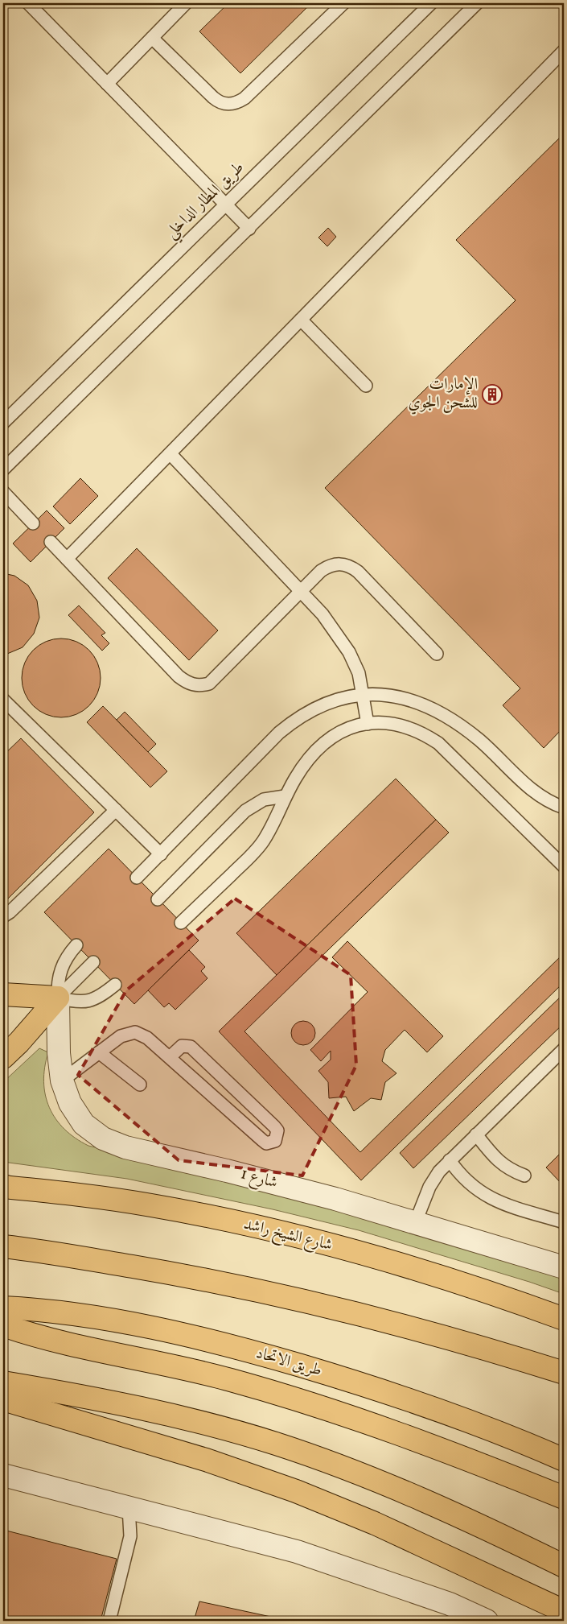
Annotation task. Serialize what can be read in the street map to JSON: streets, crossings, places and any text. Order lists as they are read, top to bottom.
{
  "streets": {
    "main road": ["شارع الشيخ راشد", "طريق الاتحاد"],
    "street": ["شارع 1"],
    "lane": ["طريق المطار الداخلي"]
  },
  "places": {
    "building": ["الإمارات للشحن الجوي"]
  }
}
